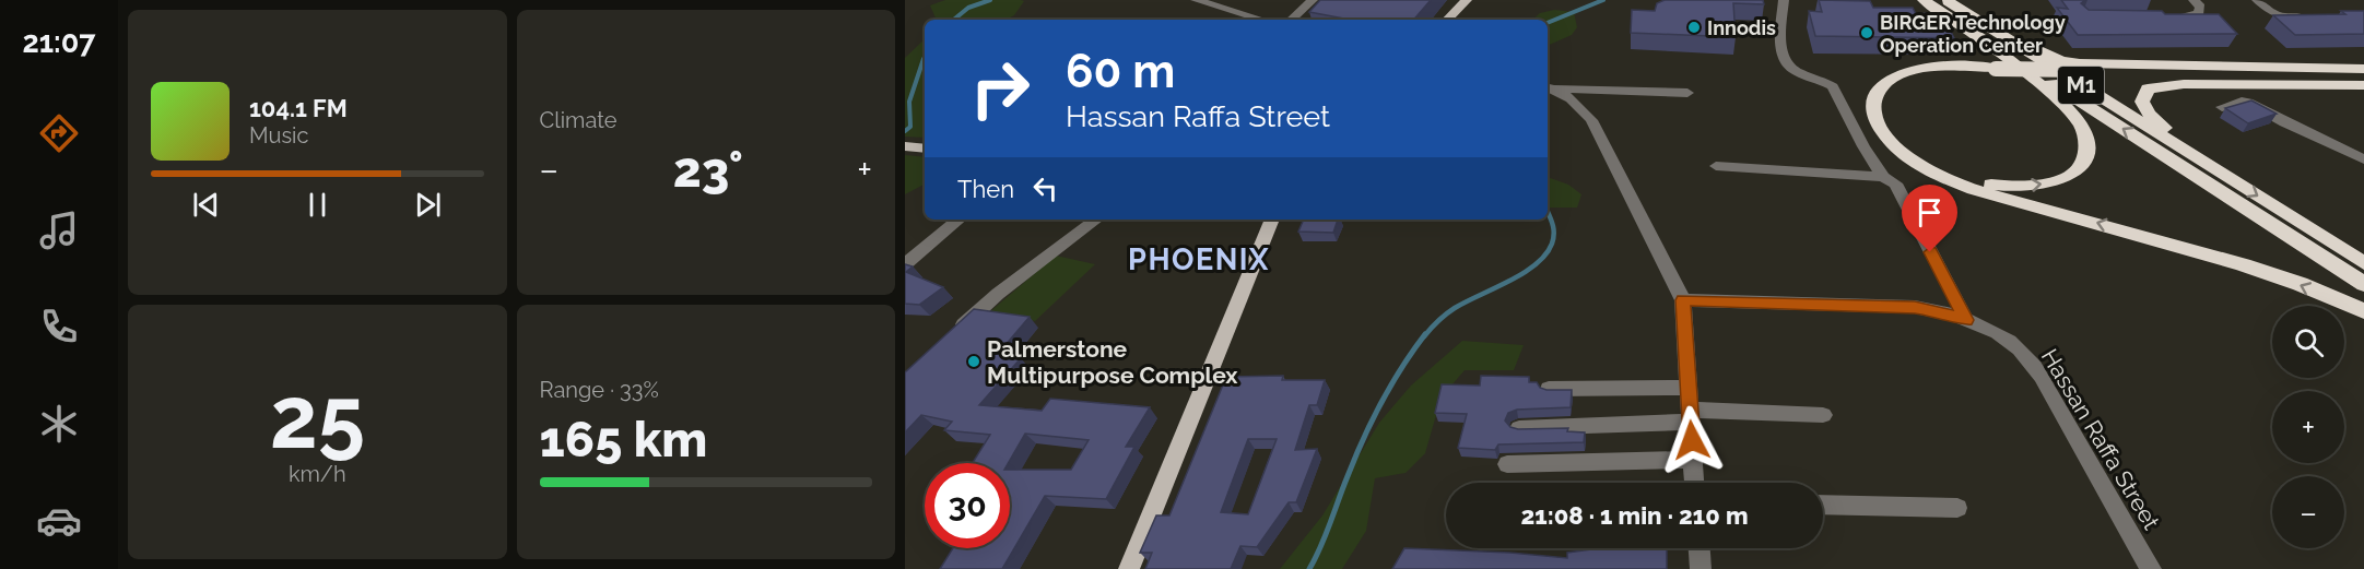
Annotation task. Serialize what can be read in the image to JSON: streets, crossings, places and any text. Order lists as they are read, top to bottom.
{
  "streets": {
    "highway": ["M1"],
    "street": ["Hassan Raffa Street"]
  },
  "districts": ["PHOENIX"],
  "places": ["Innodis", "BIRGER Technology Operation Center", "Palmerstone Multipurpose Complex"],
  "page": {
    "tabs": "21:07",
    "tile": [
      "Climate",
      ["25", "km/h"],
      ["Range · 33%", "165 km"]
    ],
    "turn": ["60 m", "Hassan Raffa Street"],
    "song": ["104.1 FM", "Music"],
    "heat": ["−", "23°", "+"],
    "then": "Then",
    "map_buttons": ["+", "−"],
    "limit": "30",
    "trip": "21:08 · 1 min · 210 m"
  }
}
